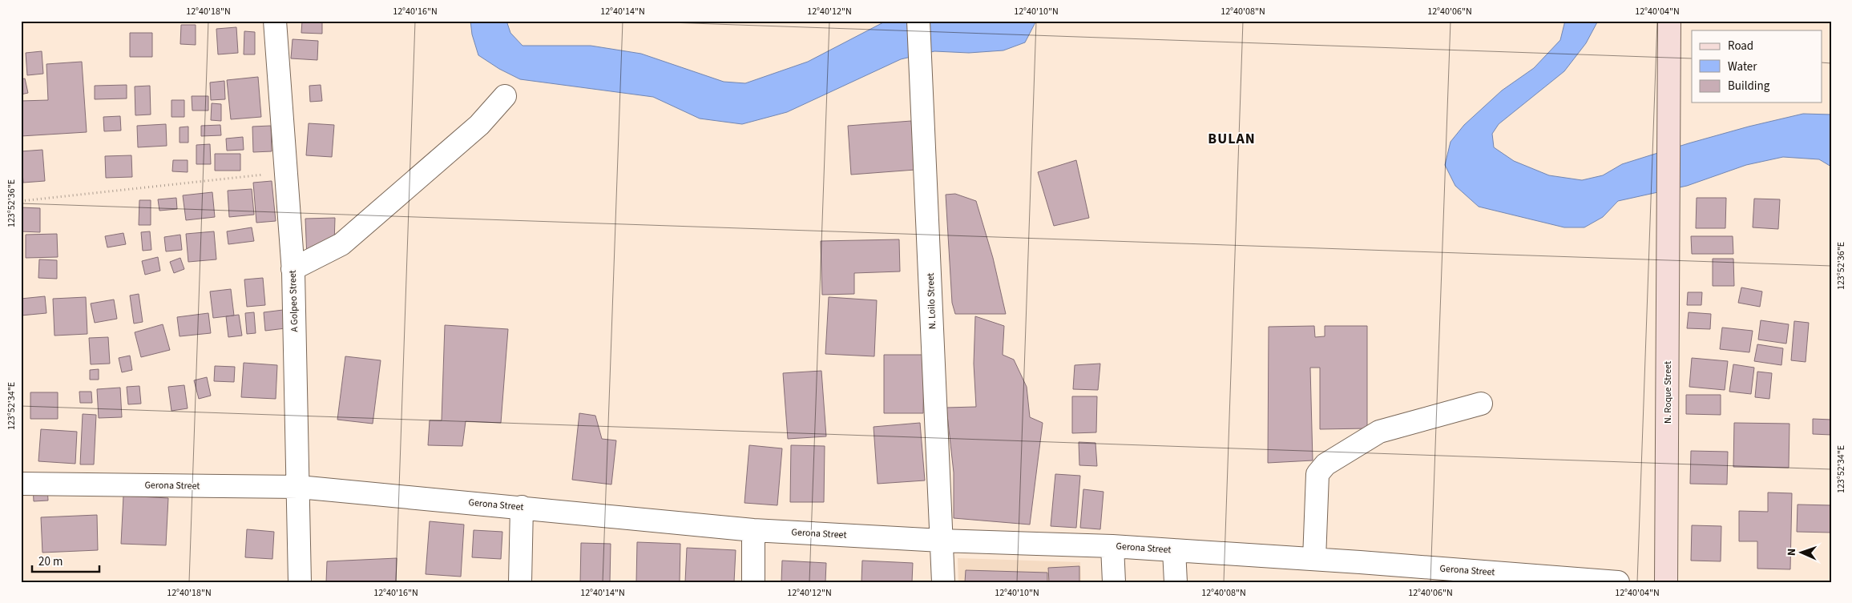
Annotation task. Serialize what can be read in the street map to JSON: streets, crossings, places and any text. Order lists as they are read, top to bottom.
{
  "streets": {
    "street": [
      "A Golpeo Street",
      "N. Loilo Street",
      "N. Roque Street",
      "Gerona Street"
    ]
  },
  "crossings": [
    ["A Golpeo Street", "Gerona Street"],
    ["N. Loilo Street", "Gerona Street"]
  ],
  "districts": ["BULAN"],
  "legend": ["Road", "Water", "Building"],
  "scale_bar": "20 m",
  "north": "left",
  "coordinates": [
    "12°40'18\"N",
    "12°40'16\"N",
    "12°40'14\"N",
    "12°40'12\"N",
    "12°40'10\"N",
    "12°40'08\"N",
    "12°40'06\"N",
    "12°40'04\"N",
    "123°52'36\"E",
    "123°52'34\"E"
  ]
}
